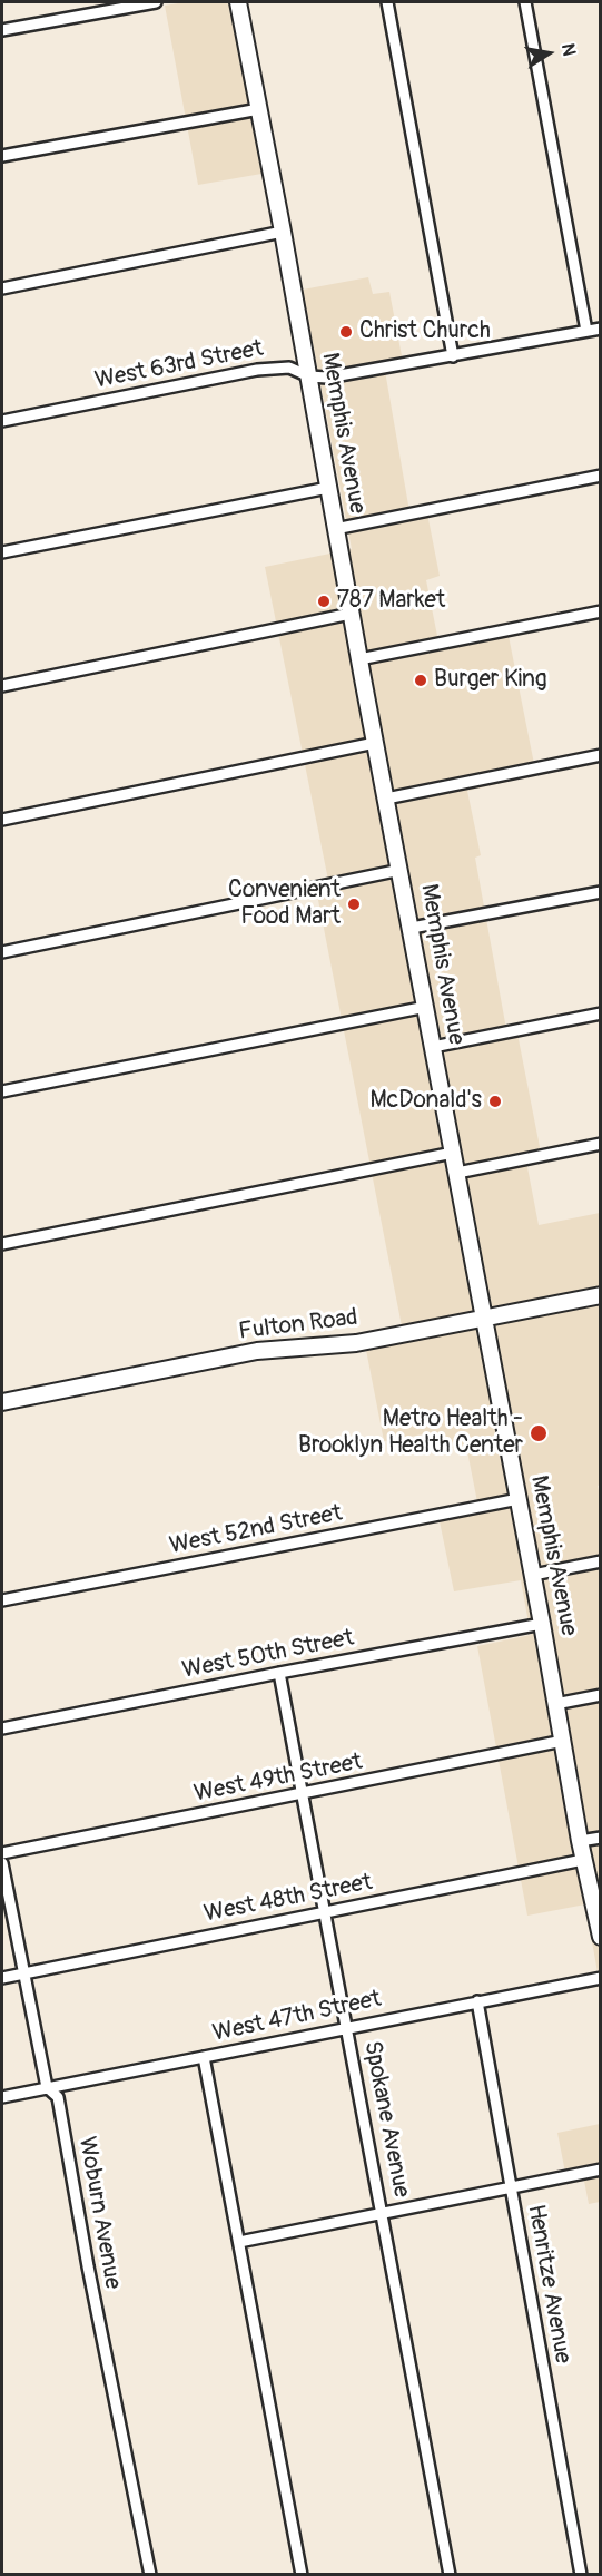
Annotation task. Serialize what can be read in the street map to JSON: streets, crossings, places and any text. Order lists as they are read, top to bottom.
{
  "streets": {
    "main road": ["Memphis Avenue", "Fulton Road"],
    "street": [
      "West 63rd Street",
      "West 52nd Street",
      "West 50th Street",
      "West 49th Street",
      "West 48th Street",
      "West 47th Street",
      "Spokane Avenue",
      "Woburn Avenue",
      "Henritze Avenue"
    ]
  },
  "crossings": [
    ["West 63rd Street", "Memphis Avenue"],
    ["Memphis Avenue", "Fulton Road"],
    ["Memphis Avenue", "West 52nd Street"],
    ["Memphis Avenue", "West 50th Street"],
    ["Memphis Avenue", "West 49th Street"],
    ["Memphis Avenue", "West 48th Street"],
    ["West 50th Street", "Spokane Avenue"],
    ["West 49th Street", "Spokane Avenue"],
    ["West 48th Street", "Spokane Avenue"],
    ["West 48th Street", "Woburn Avenue"],
    ["West 47th Street", "Spokane Avenue"],
    ["West 47th Street", "Woburn Avenue"],
    ["West 47th Street", "Henritze Avenue"]
  ],
  "places": [
    "Christ Church",
    "787 Market",
    "Burger King",
    "Convenient Food Mart",
    "McDonald's",
    "Metro Health - Brooklyn Health Center"
  ],
  "north": "right"
}
